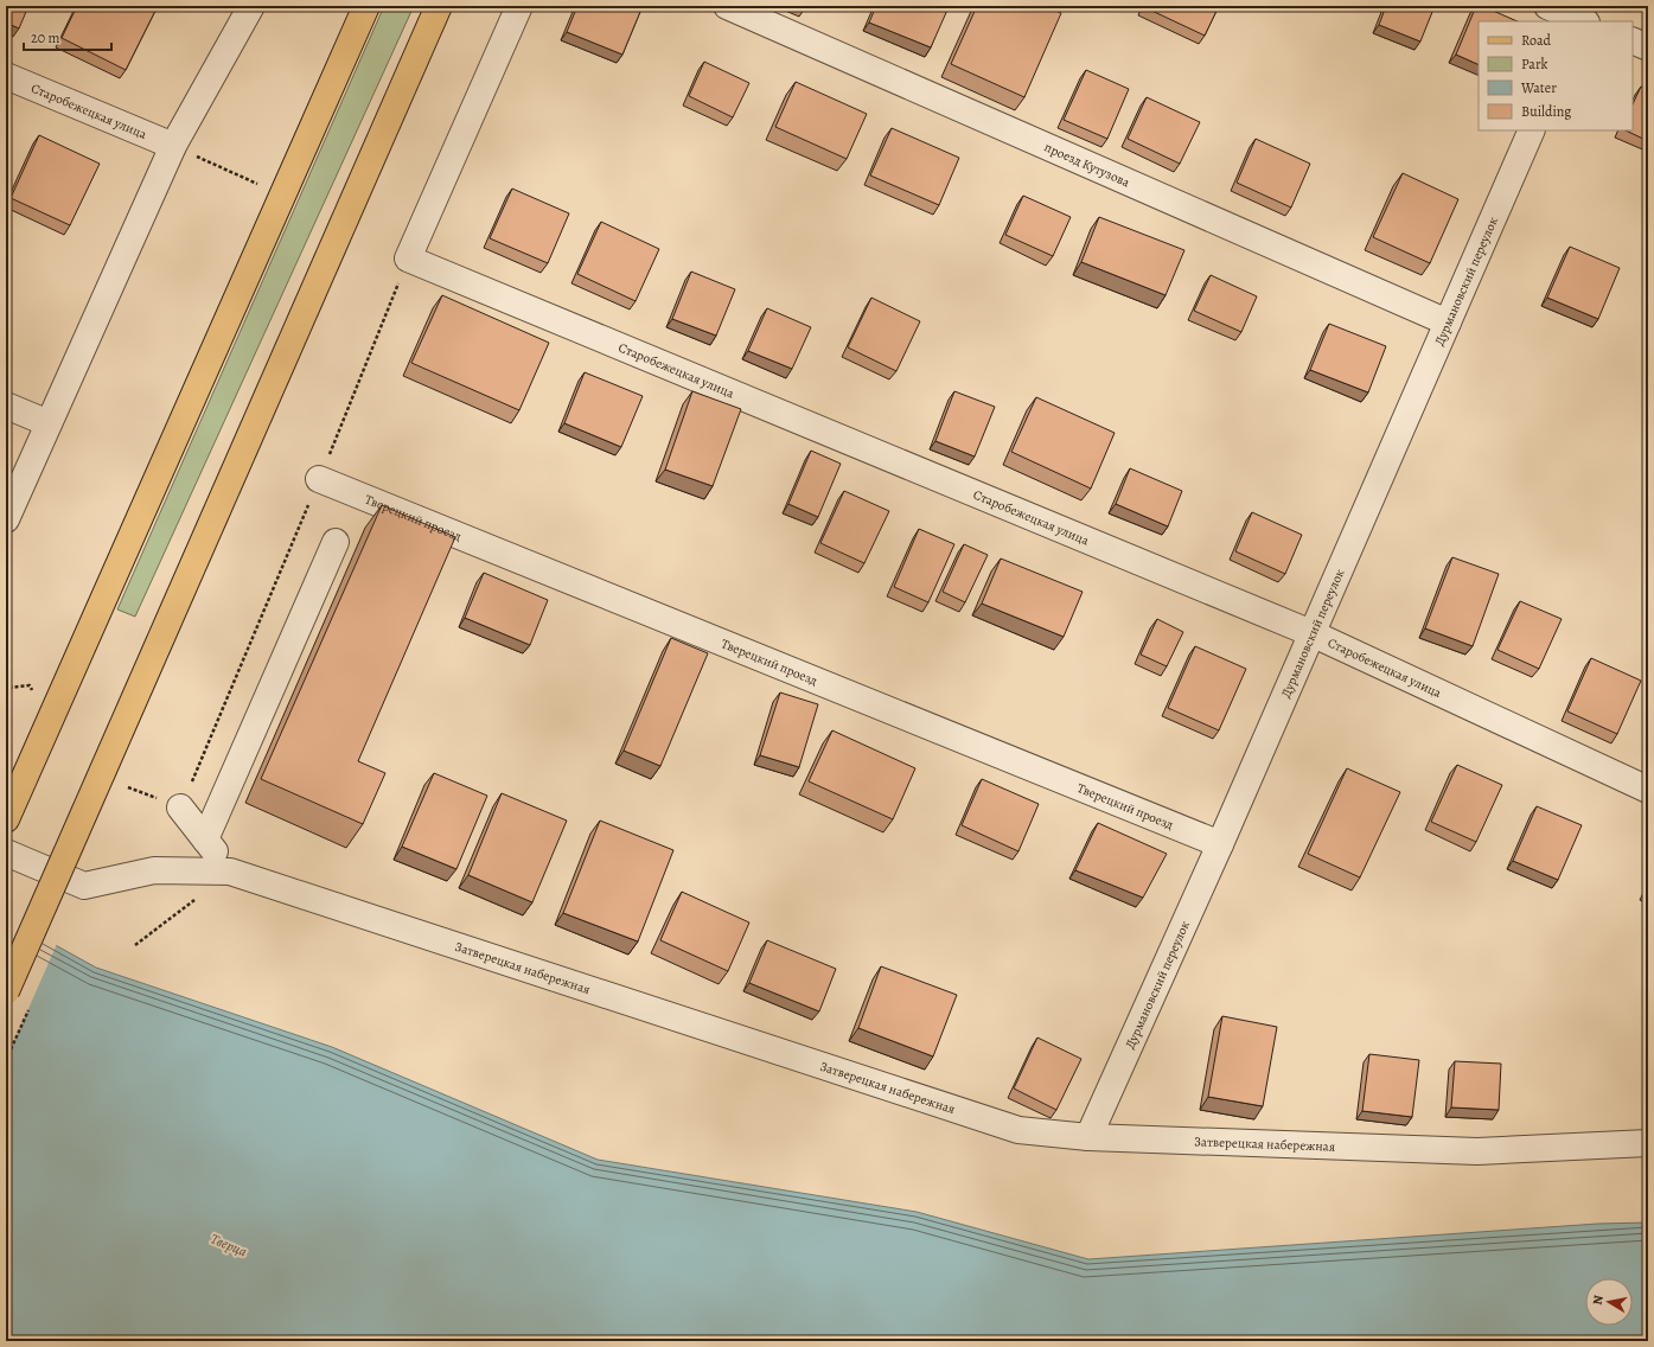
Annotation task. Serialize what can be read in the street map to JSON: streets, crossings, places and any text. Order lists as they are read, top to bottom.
{
  "streets": {
    "street": [
      "Старобежецкая улица",
      "проезд Кутузова",
      "Дурмановский переулок",
      "Тверецкий проезд",
      "Затверецкая набережная"
    ]
  },
  "crossings": [
    ["Старобежецкая улица", "Дурмановский переулок"],
    ["проезд Кутузова", "Дурмановский переулок"],
    ["Дурмановский переулок", "Тверецкий проезд"],
    ["Дурмановский переулок", "Затверецкая набережная"]
  ],
  "water": ["Тверца"],
  "legend": [
    "Road",
    "Park",
    "Water",
    "Building"
  ],
  "scale_bar": "20 m",
  "north": "left"
}
